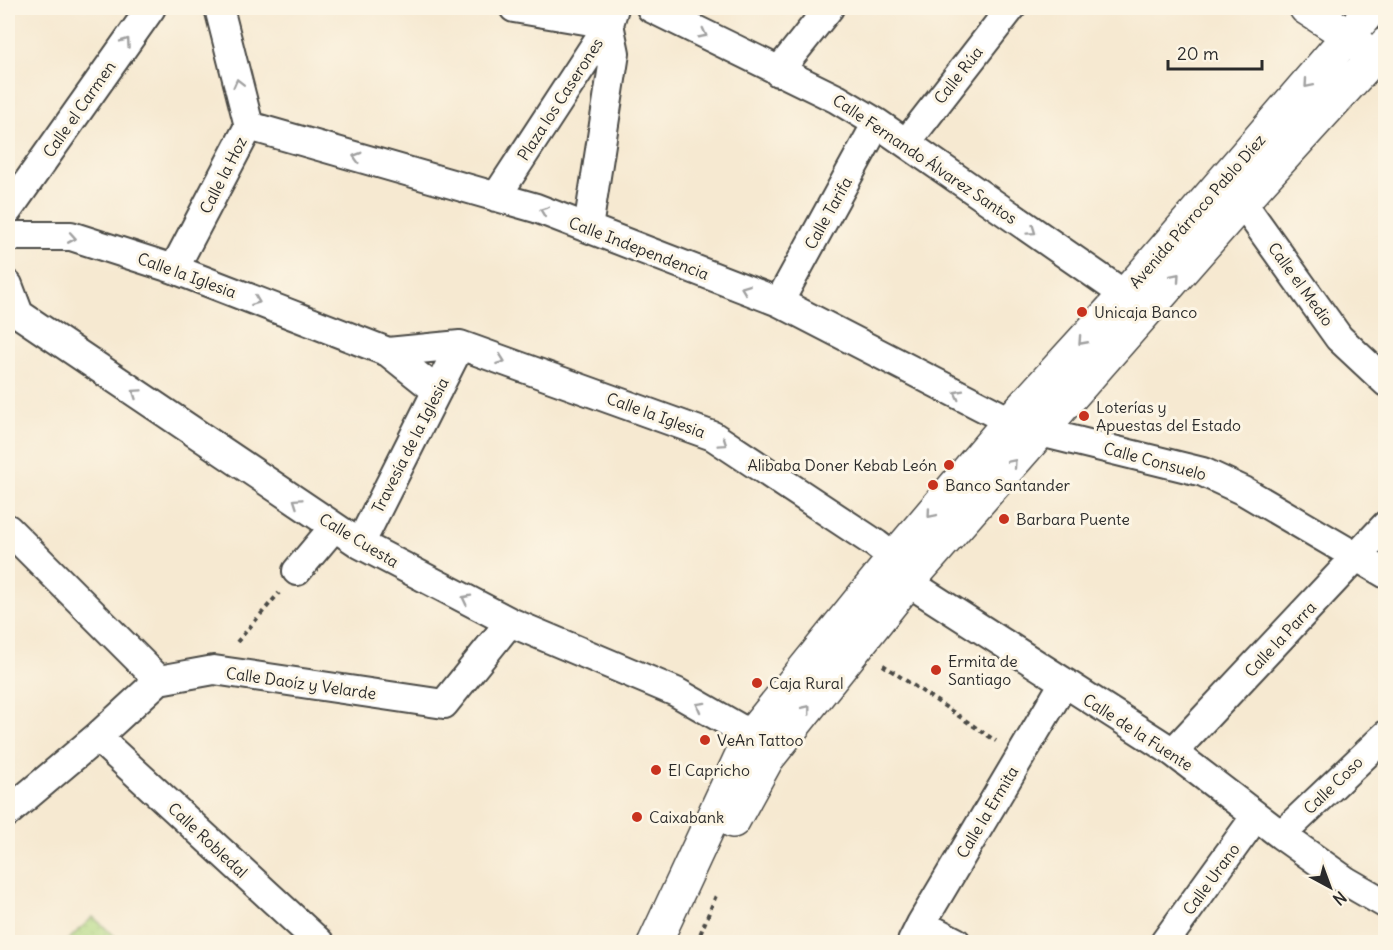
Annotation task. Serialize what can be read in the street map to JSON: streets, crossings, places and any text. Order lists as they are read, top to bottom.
{
  "streets": {
    "main road": ["Avenida Párroco Pablo Díez"],
    "street": [
      "Calle Rúa",
      "Plaza los Caserones",
      "Calle el Carmen",
      "Calle Fernando Álvarez Santos",
      "Calle la Hoz",
      "Calle Tarifa",
      "Calle Independencia",
      "Calle la Iglesia",
      "Calle el Medio",
      "Travesía de la Iglesia",
      "Calle Consuelo",
      "Calle Cuesta",
      "Calle la Parra",
      "Calle Daoíz y Velarde",
      "Calle de la Fuente",
      "Calle Coso",
      "Calle la Ermita",
      "Calle Robledal",
      "Calle Urano"
    ]
  },
  "crossings": [
    ["Calle Rúa", "Calle Fernando Álvarez Santos"],
    ["Plaza los Caserones", "Calle Independencia"],
    ["Calle el Carmen", "Calle la Iglesia"],
    ["Calle Fernando Álvarez Santos", "Avenida Párroco Pablo Díez"],
    ["Calle Fernando Álvarez Santos", "Calle Tarifa"],
    ["Calle la Hoz", "Calle Independencia"],
    ["Calle la Hoz", "Calle la Iglesia"],
    ["Avenida Párroco Pablo Díez", "Calle Independencia"],
    ["Avenida Párroco Pablo Díez", "Calle la Iglesia"],
    ["Avenida Párroco Pablo Díez", "Calle el Medio"],
    ["Avenida Párroco Pablo Díez", "Calle Consuelo"],
    ["Avenida Párroco Pablo Díez", "Calle Cuesta"],
    ["Avenida Párroco Pablo Díez", "Calle de la Fuente"],
    ["Calle Tarifa", "Calle Independencia"],
    ["Calle Independencia", "Calle Consuelo"],
    ["Calle la Iglesia", "Travesía de la Iglesia"],
    ["Calle la Iglesia", "Calle de la Fuente"],
    ["Travesía de la Iglesia", "Calle Cuesta"],
    ["Calle Consuelo", "Calle la Parra"],
    ["Calle Cuesta", "Calle Daoíz y Velarde"],
    ["Calle la Parra", "Calle de la Fuente"],
    ["Calle de la Fuente", "Calle Coso"],
    ["Calle de la Fuente", "Calle la Ermita"],
    ["Calle de la Fuente", "Calle Urano"]
  ],
  "one_way": [
    "Calle el Carmen",
    "Calle Fernando Álvarez Santos",
    "Calle la Hoz",
    "Calle Independencia",
    "Calle la Iglesia",
    "Calle Cuesta"
  ],
  "places": [
    "Unicaja Banco",
    "Loterías y Apuestas del Estado",
    "Alibaba Doner Kebab León",
    "Banco Santander",
    "Barbara Puente",
    "Ermita de Santiago",
    "Caja Rural",
    "VeAn Tattoo",
    "El Capricho",
    "Caixabank"
  ],
  "scale_bar": "20 m",
  "north": "bottom right"
}
